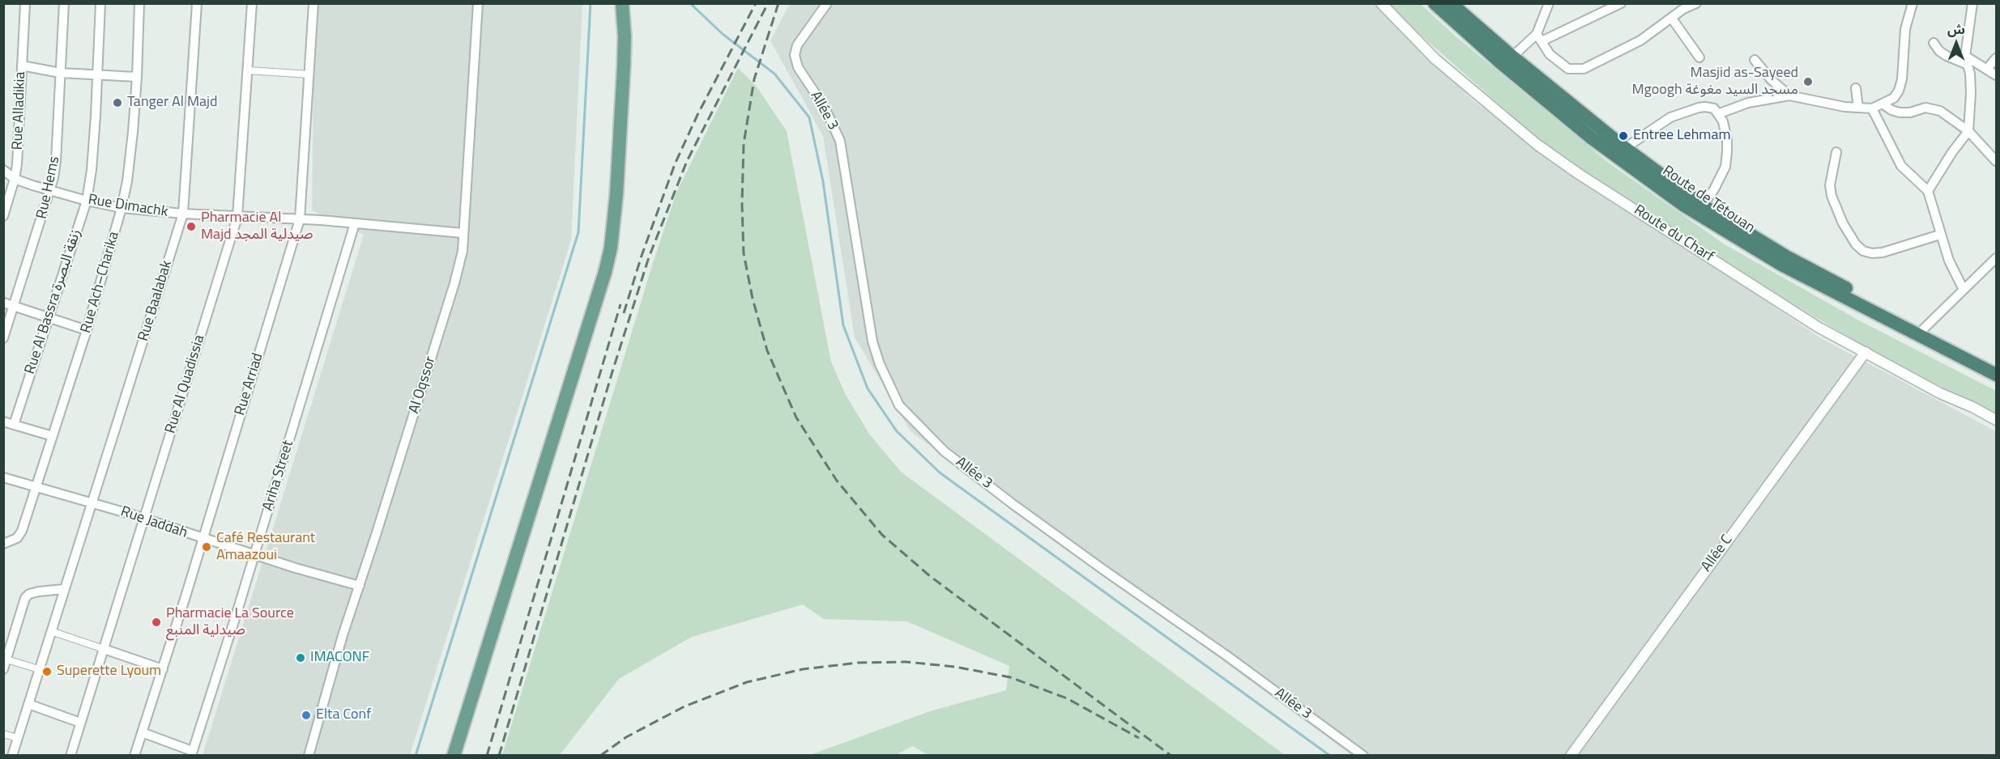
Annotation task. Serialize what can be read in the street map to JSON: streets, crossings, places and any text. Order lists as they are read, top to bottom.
{
  "streets": {
    "highway": ["Route de Tétouan"],
    "street": [
      "Rue Alladikia",
      "Allée 3",
      "Rue Hems",
      "Rue Dimachk",
      "Route du Charf",
      "Rue Ach–Charika",
      "Rue Baalabak",
      "Rue Al Bassra زنقة البصرة",
      "Rue Al Quadissia",
      "Rue Arriad",
      "Al Oqssor",
      "Ariha Street",
      "Rue Jaddah",
      "Allée C"
    ]
  },
  "crossings": [
    ["Rue Alladikia", "Rue Dimachk"],
    ["Rue Hems", "Rue Dimachk"],
    ["Rue Dimachk", "Rue Ach–Charika"],
    ["Rue Dimachk", "Rue Baalabak"],
    ["Rue Dimachk", "Rue Al Bassra زنقة البصرة"],
    ["Rue Dimachk", "Rue Al Quadissia"],
    ["Rue Dimachk", "Rue Arriad"],
    ["Rue Dimachk", "Al Oqssor"],
    ["Rue Dimachk", "Ariha Street"],
    ["Route du Charf", "Allée C"],
    ["Rue Ach–Charika", "Rue Jaddah"],
    ["Rue Baalabak", "Rue Jaddah"],
    ["Rue Al Quadissia", "Rue Jaddah"],
    ["Rue Arriad", "Rue Jaddah"],
    ["Al Oqssor", "Rue Jaddah"],
    ["Ariha Street", "Rue Jaddah"]
  ],
  "places": [
    "Masjid as-Sayeed Mgoogh مسجد السيد مغوغة",
    "Tanger Al Majd",
    "Entree Lehmam",
    "Pharmacie Al Majd صيدلية المجد",
    "Café Restaurant Amaazoui",
    "Pharmacie La Source صيدلية المنبع",
    "IMACONF",
    "Superette Lyoum",
    "Elta Conf"
  ],
  "north": "top"
}
